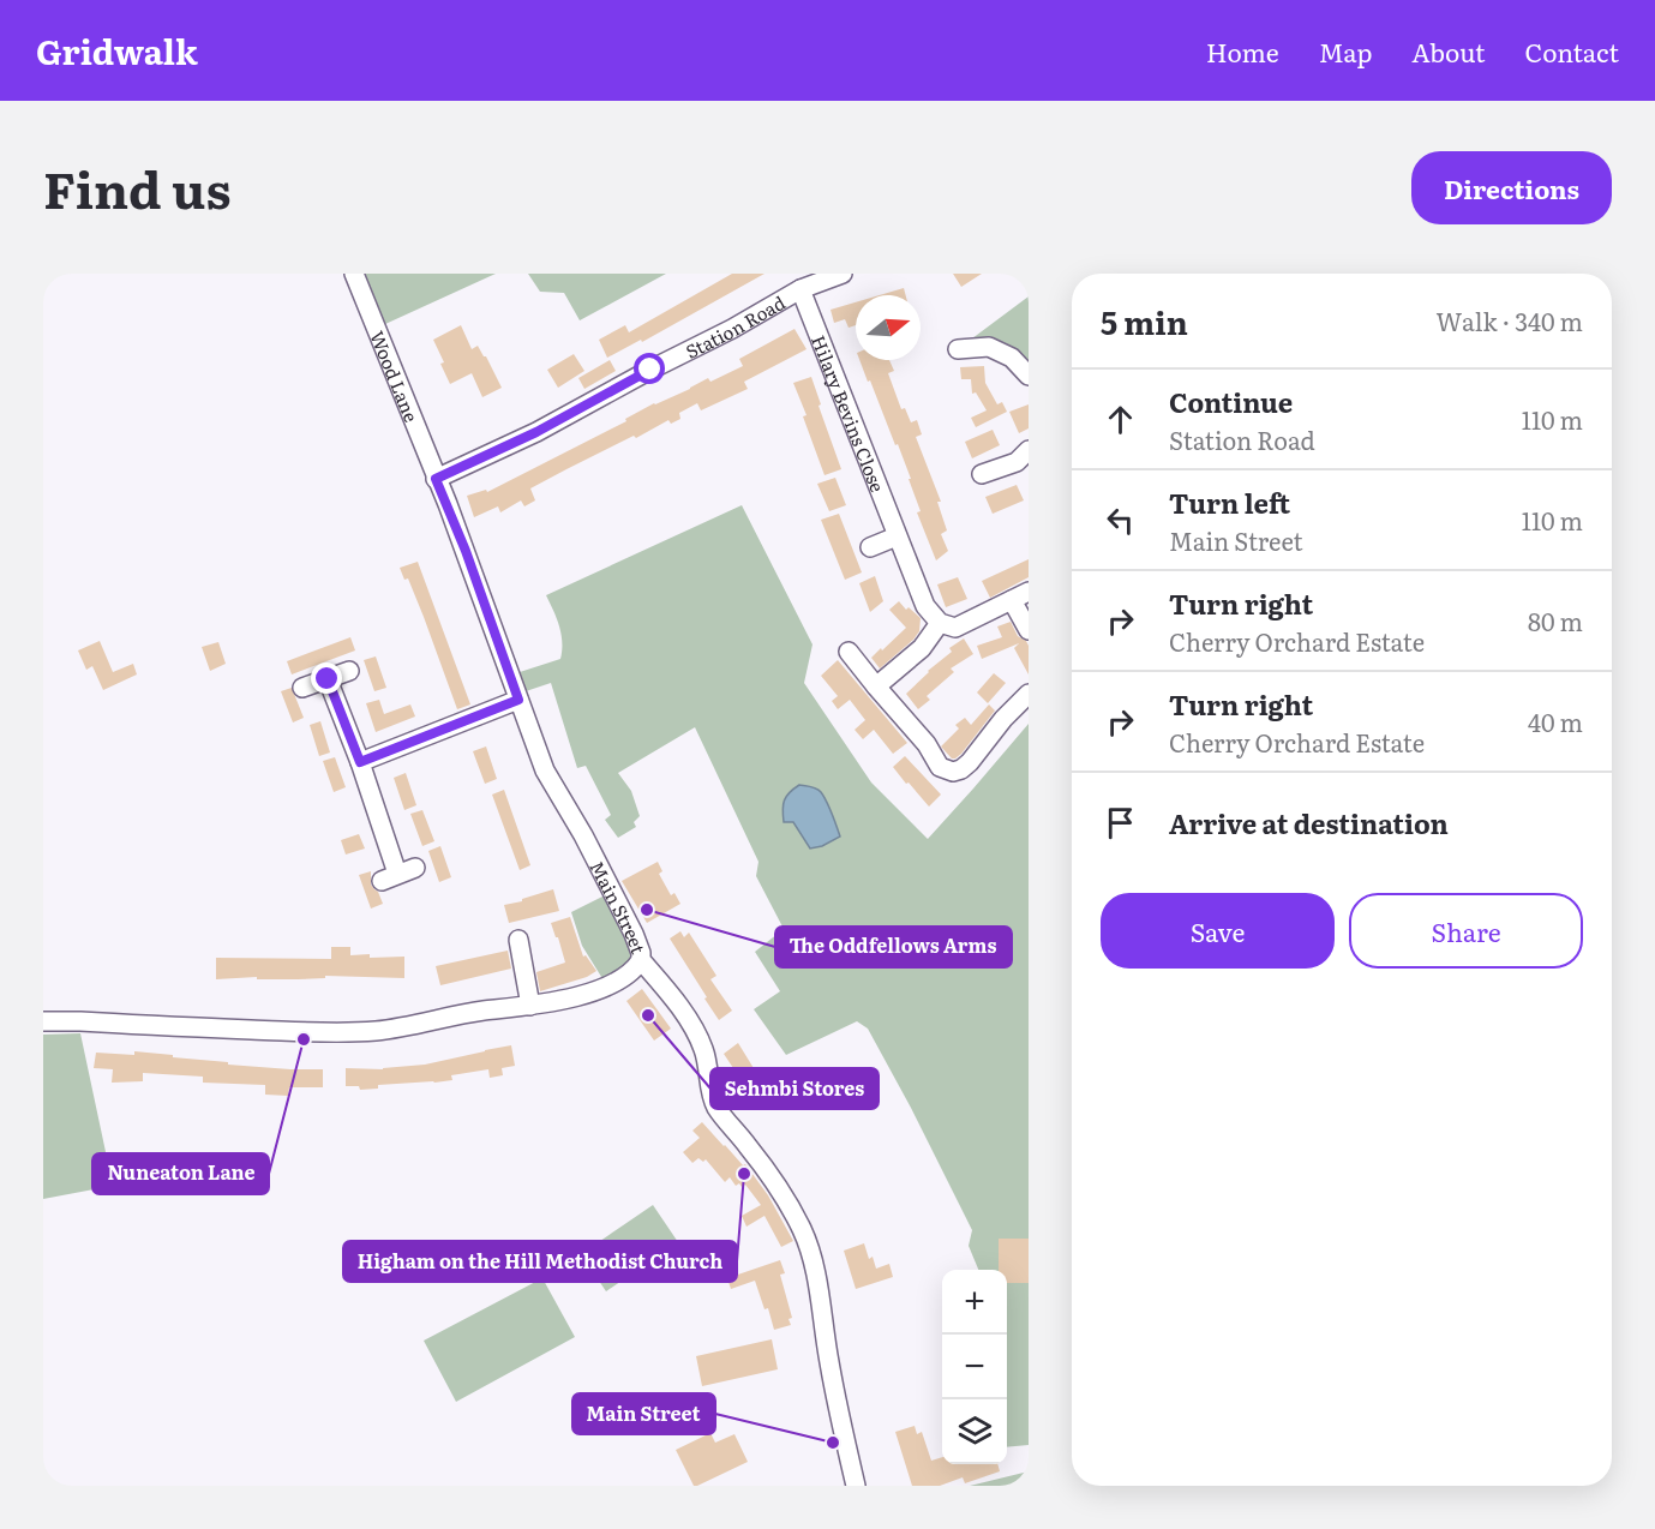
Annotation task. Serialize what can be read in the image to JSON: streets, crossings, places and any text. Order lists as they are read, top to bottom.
{
  "streets": {
    "street": [
      "Station Road",
      "Wood Lane",
      "Hilary Bevins Close",
      "Main Street"
    ]
  },
  "crossings": [
    ["Station Road", "Wood Lane"],
    ["Station Road", "Hilary Bevins Close"],
    ["Station Road", "Main Street"],
    ["Wood Lane", "Main Street"]
  ],
  "places": [
    "The Oddfellows Arms",
    "Sehmbi Stores",
    "Nuneaton Lane",
    "Higham on the Hill Methodist Church",
    "Main Street"
  ],
  "north": "right",
  "page": {
    "header": "Gridwalk",
    "nav": [
      "Home",
      "Map",
      "About",
      "Contact"
    ],
    "title": "Find us",
    "buttons": [
      "Directions",
      ["Save", "Share"]
    ],
    "heading": ["5 min", "Walk · 340 m"],
    "list": [
      ["Continue", "Station Road", "110 m"],
      ["Turn left", "Main Street", "110 m"],
      ["Turn right", "Cherry Orchard Estate", "80 m"],
      ["Turn right", "Cherry Orchard Estate", "40 m"],
      "Arrive at destination"
    ],
    "map_buttons": ["+", "−"]
  }
}
